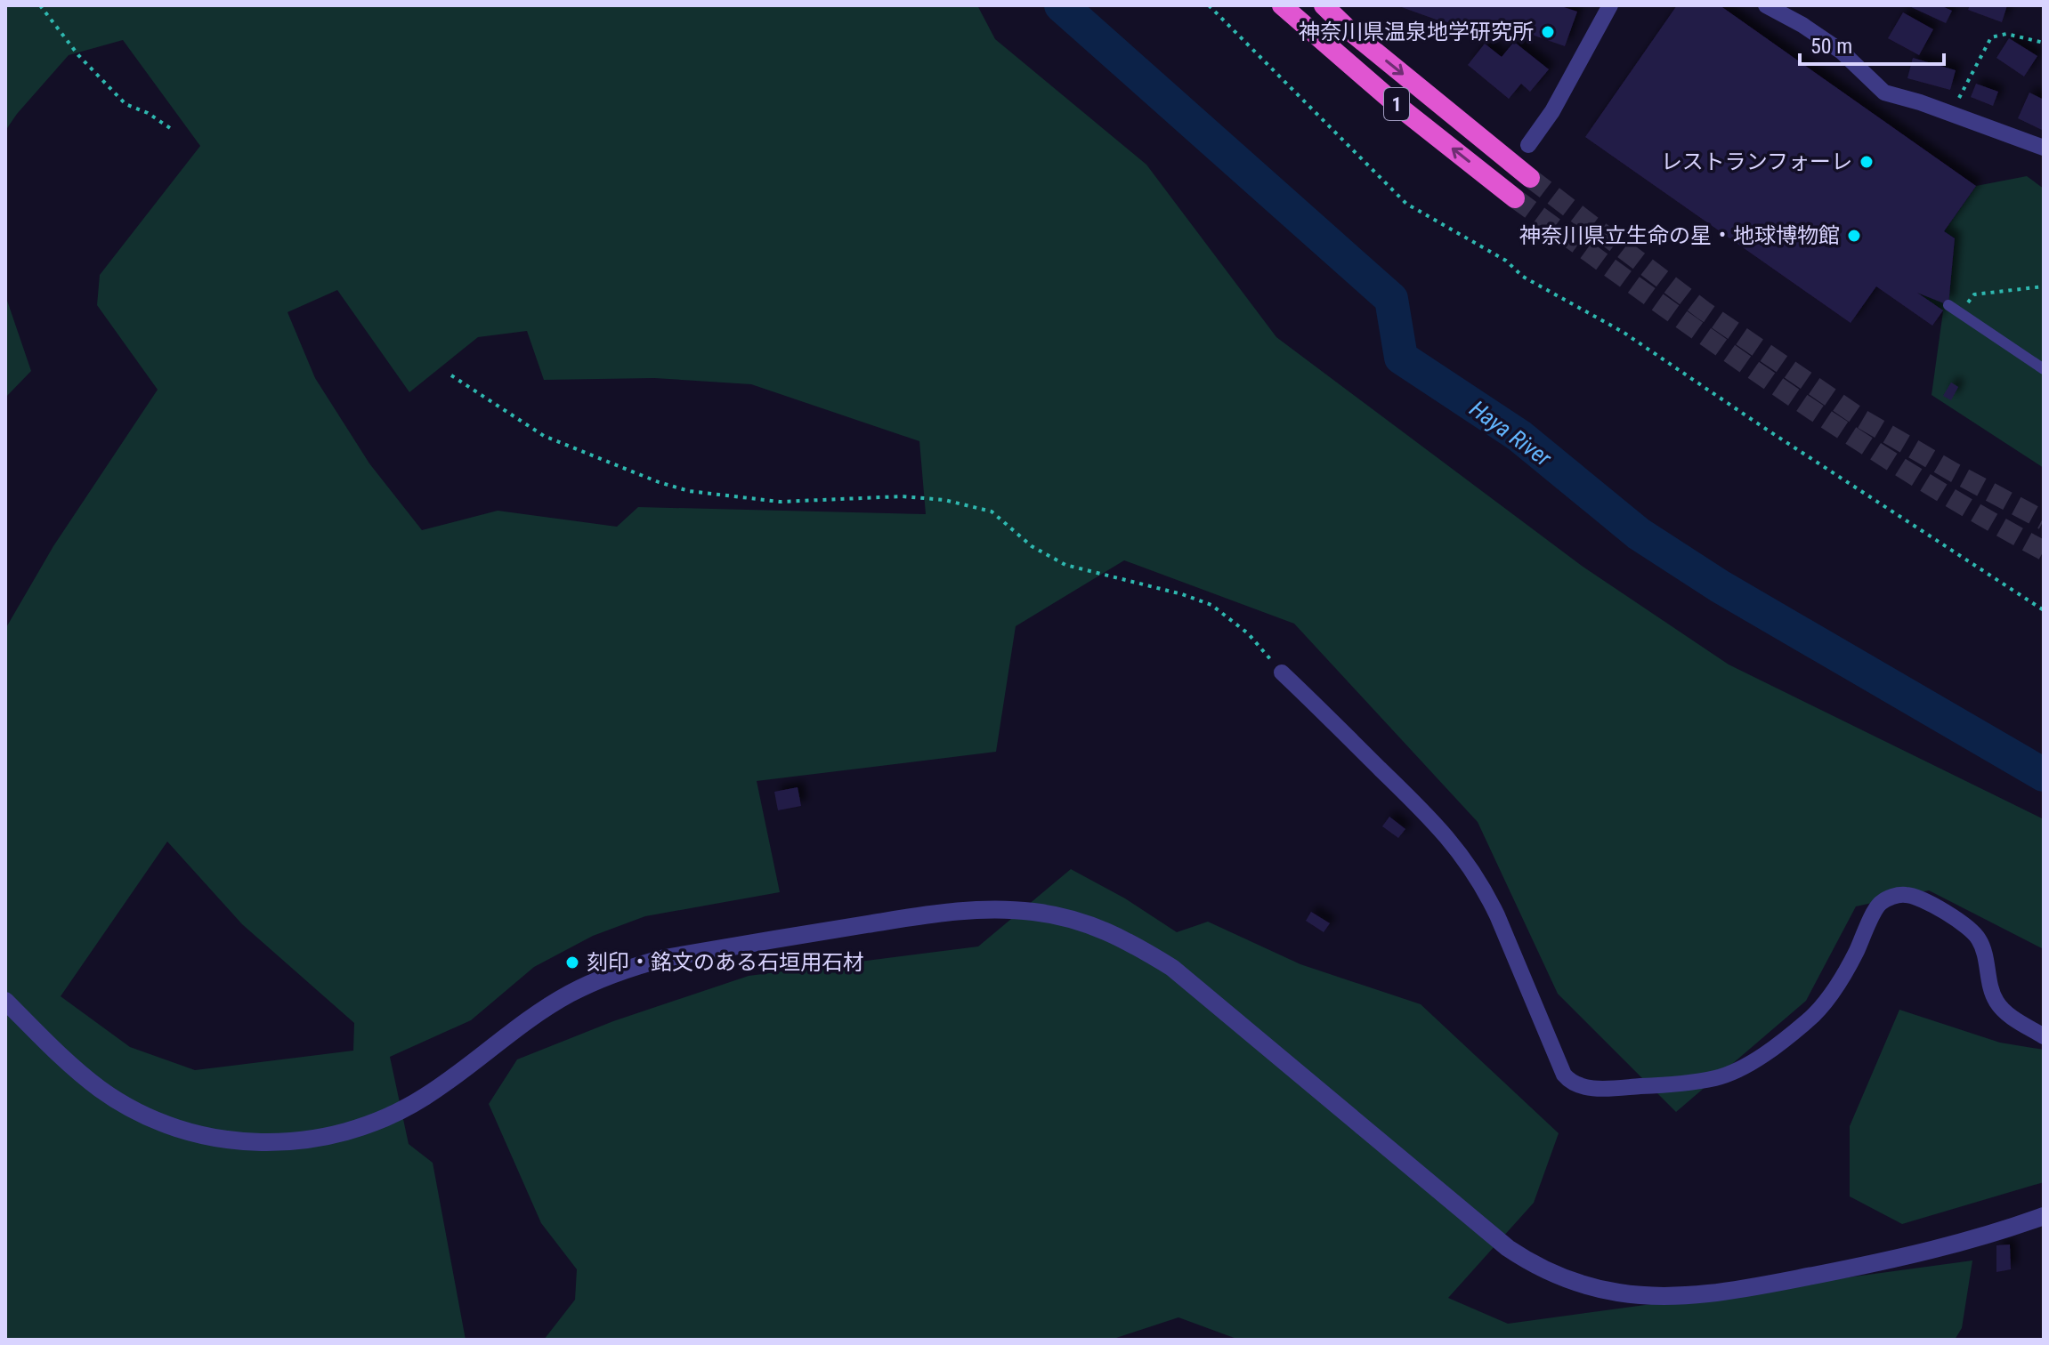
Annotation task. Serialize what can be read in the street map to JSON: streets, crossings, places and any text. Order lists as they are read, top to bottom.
{
  "streets": {
    "highway": ["1"]
  },
  "water": ["Haya River"],
  "places": [
    "神奈川県温泉地学研究所",
    "レストランフォーレ",
    "神奈川県立生命の星・地球博物館",
    "刻印・銘文のある石垣用石材"
  ],
  "scale_bar": "50 m"
}
